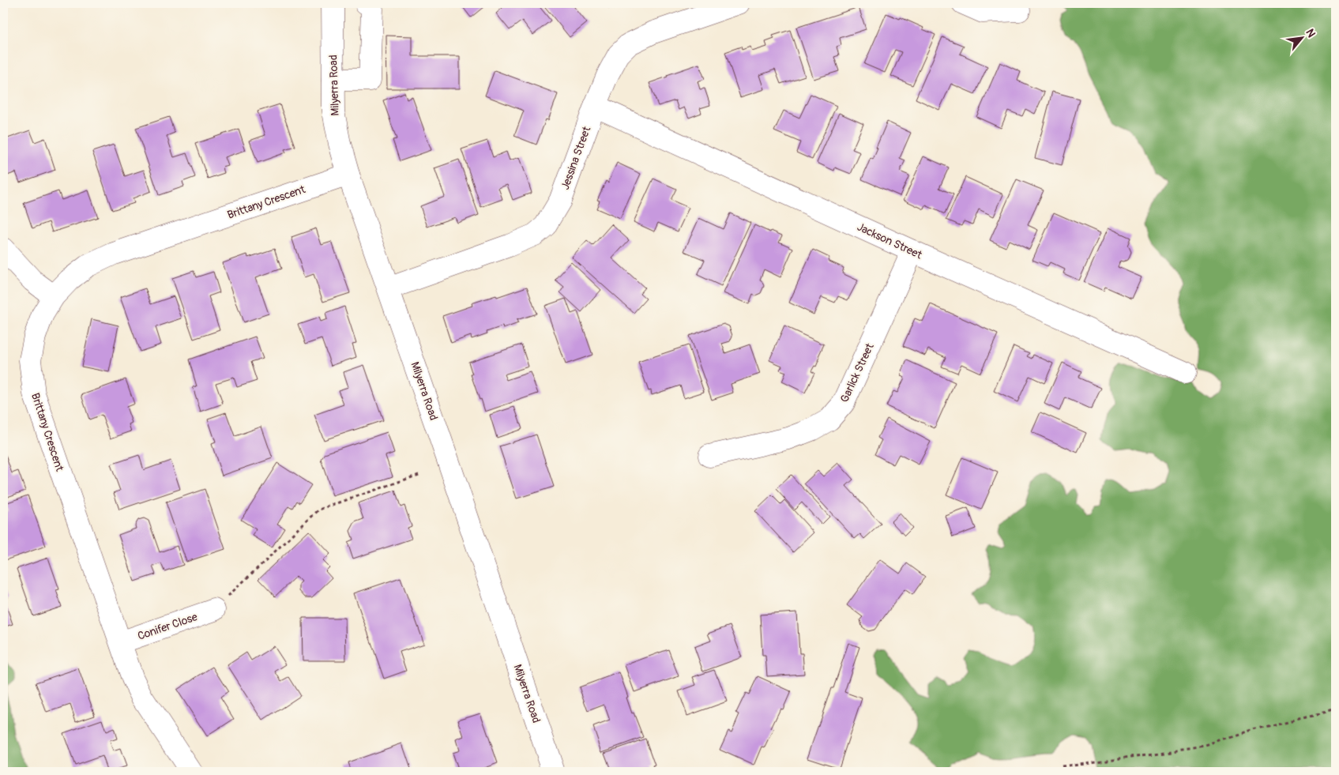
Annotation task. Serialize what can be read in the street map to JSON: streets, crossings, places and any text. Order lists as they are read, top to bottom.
{
  "streets": {
    "street": [
      "Milyerra Road",
      "Jessina Street",
      "Brittany Crescent",
      "Jackson Street",
      "Garlick Street",
      "Conifer Close"
    ]
  },
  "crossings": [
    ["Milyerra Road", "Jessina Street"],
    ["Milyerra Road", "Brittany Crescent"],
    ["Jessina Street", "Jackson Street"],
    ["Brittany Crescent", "Conifer Close"],
    ["Jackson Street", "Garlick Street"]
  ],
  "north": "top right"
}
